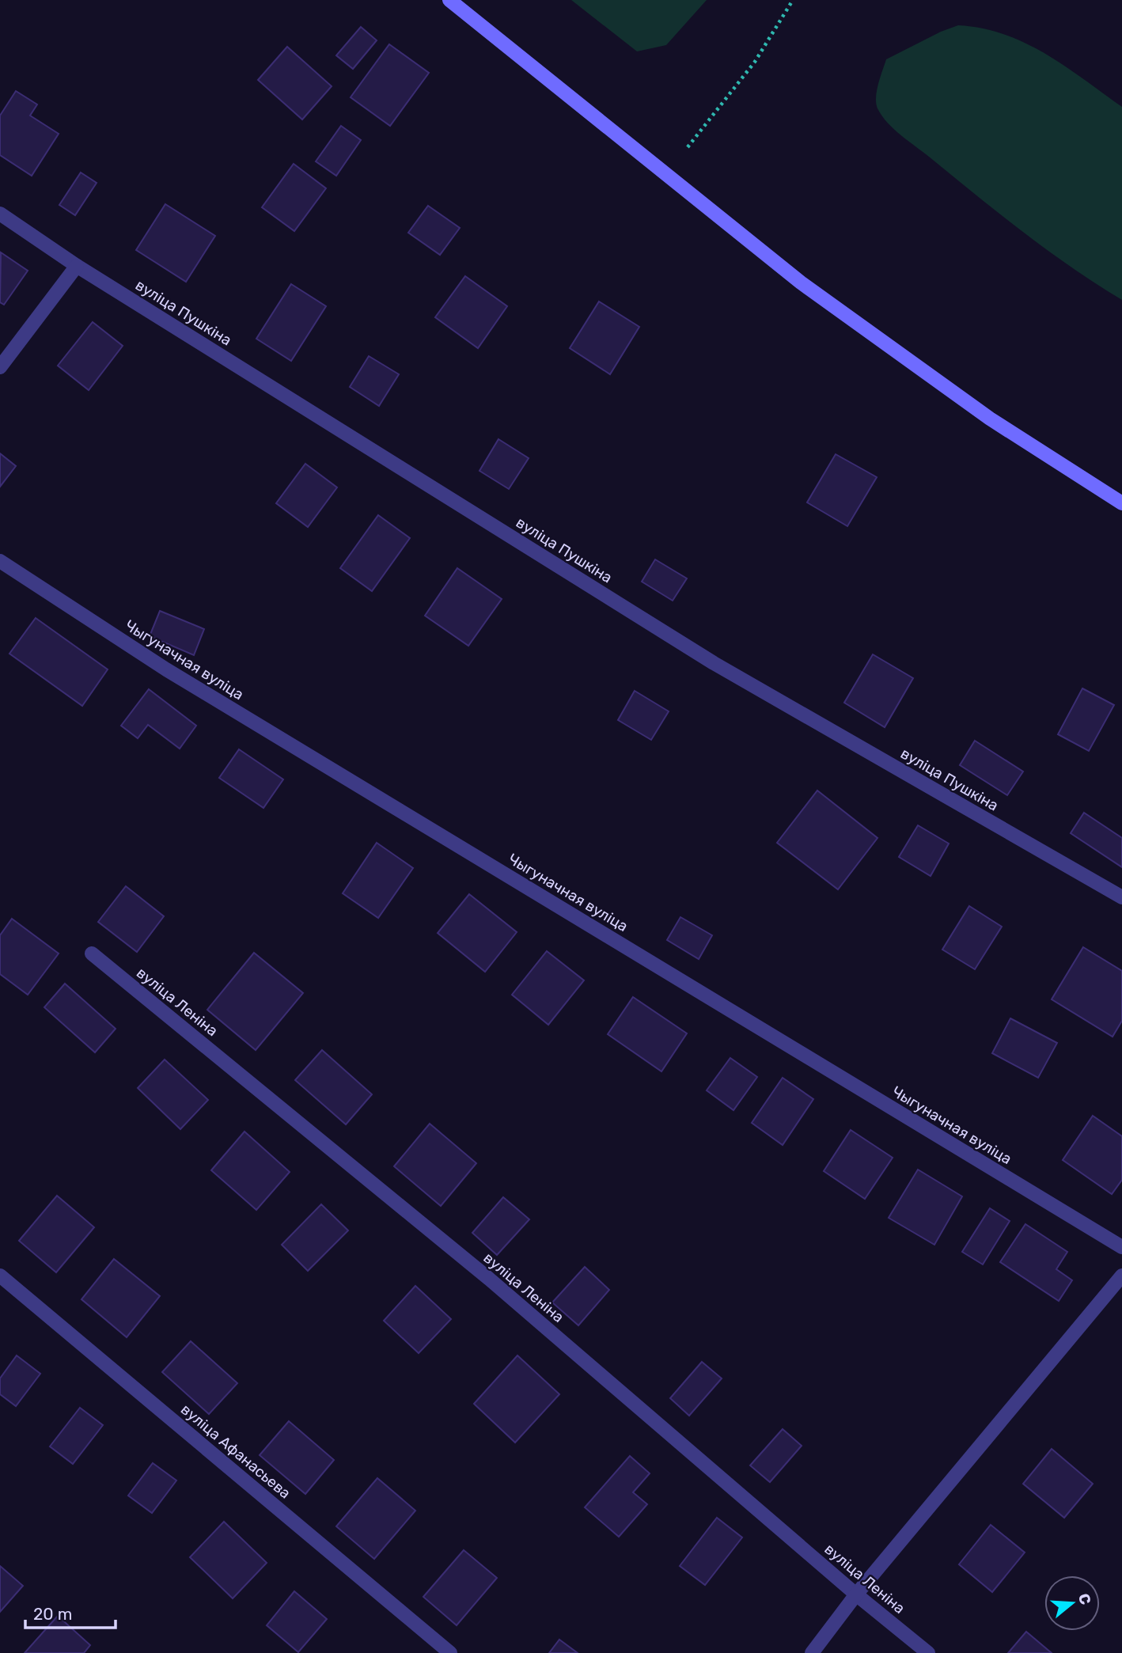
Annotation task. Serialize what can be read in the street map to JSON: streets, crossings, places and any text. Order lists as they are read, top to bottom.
{
  "streets": {
    "street": [
      "вуліца Пушкіна",
      "Чыгуначная вуліца",
      "вуліца Леніна",
      "вуліца Афанасьева"
    ]
  },
  "scale_bar": "20 m",
  "north": "right"
}
